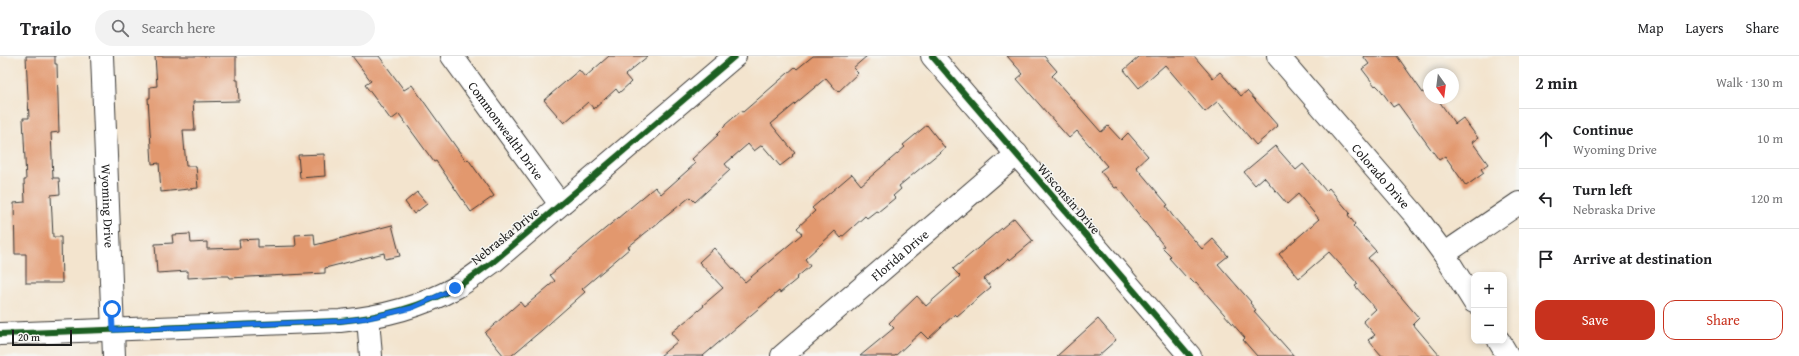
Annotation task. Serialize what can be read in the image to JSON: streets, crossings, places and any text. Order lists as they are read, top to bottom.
{
  "streets": {
    "street": [
      "Commonwealth Drive",
      "Colorado Drive",
      "Wisconsin Drive",
      "Wyoming Drive",
      "Nebraska Drive",
      "Florida Drive"
    ]
  },
  "crossings": [
    ["Commonwealth Drive", "Nebraska Drive"],
    ["Wisconsin Drive", "Florida Drive"],
    ["Wyoming Drive", "Nebraska Drive"]
  ],
  "scale_bar": "20 m",
  "north": "bottom",
  "page": {
    "header": "Trailo",
    "search": "Search here",
    "nav": ["Map", "Layers", "Share"],
    "heading": ["2 min", "Walk · 130 m"],
    "list": [
      ["Continue", "Wyoming Drive", "10 m"],
      ["Turn left", "Nebraska Drive", "120 m"],
      "Arrive at destination"
    ],
    "map_buttons": ["+", "−"],
    "buttons": ["Save", "Share"],
    "scale": "20 m"
  }
}
